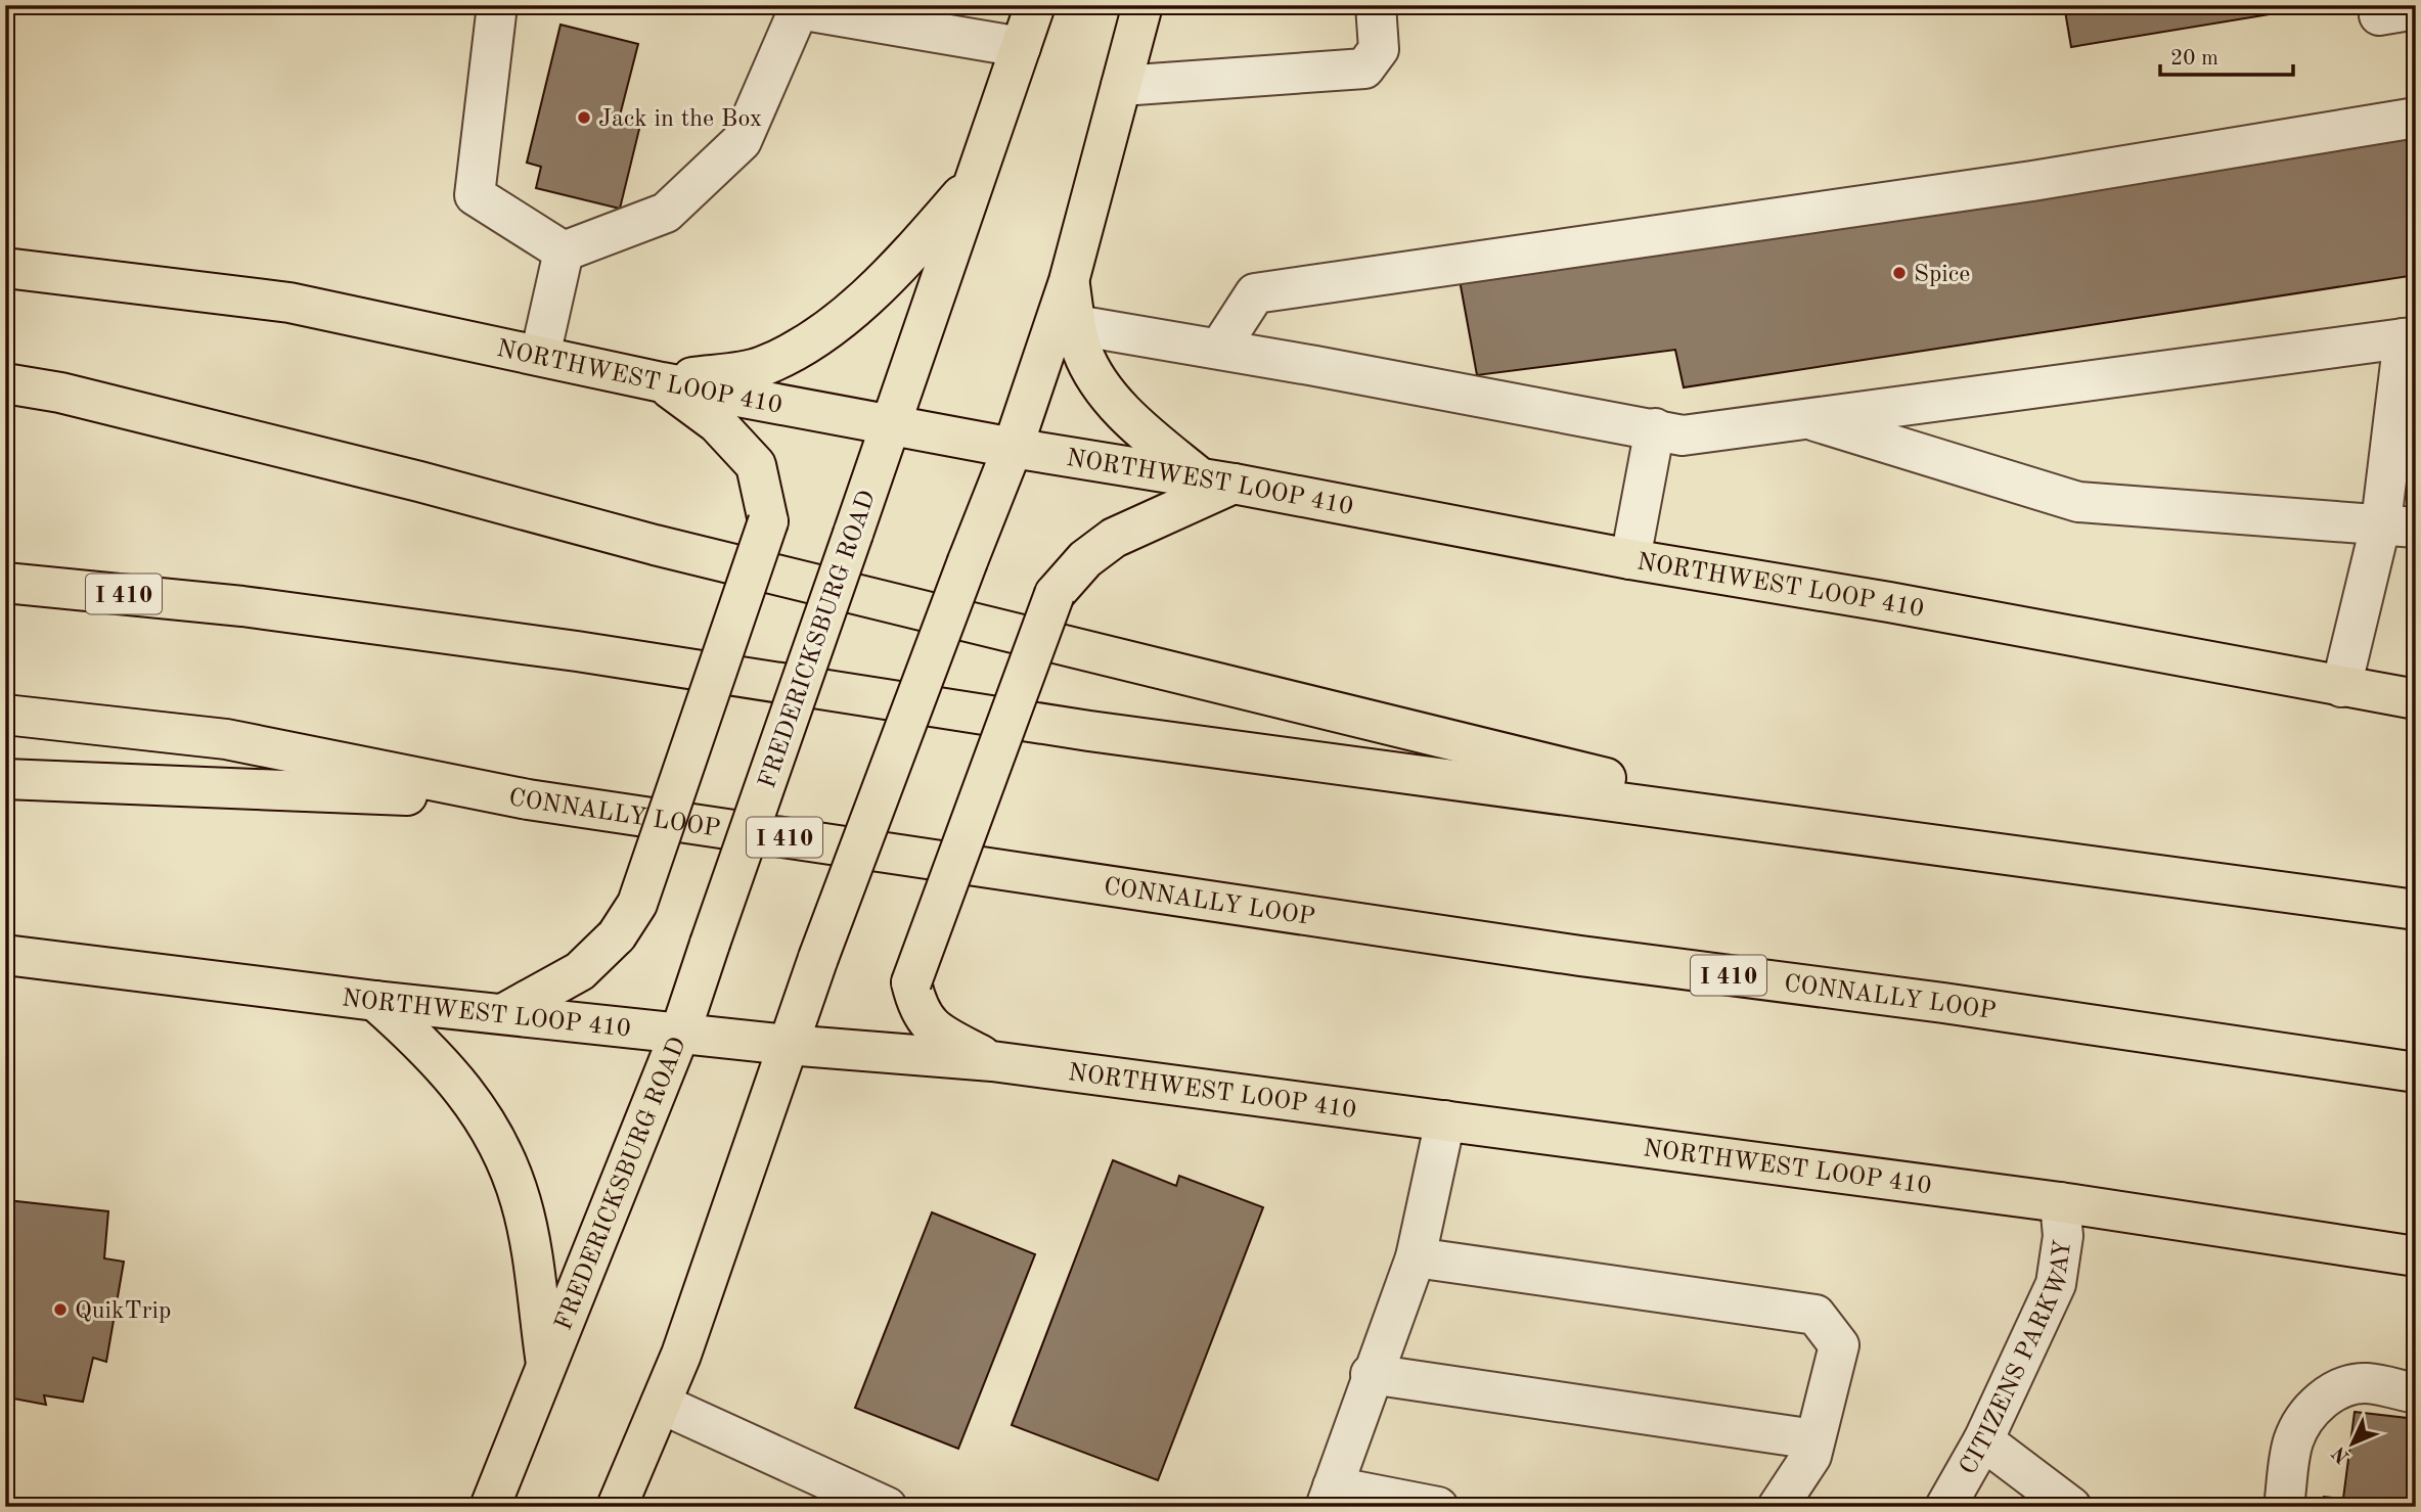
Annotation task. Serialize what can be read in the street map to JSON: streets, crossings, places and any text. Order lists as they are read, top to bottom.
{
  "streets": {
    "main road": [
      "NORTHWEST LOOP 410",
      "I 410",
      "FREDERICKSBURG ROAD",
      "CONNALLY LOOP"
    ],
    "street": ["CITIZENS PARKWAY"]
  },
  "crossings": [
    ["NORTHWEST LOOP 410", "FREDERICKSBURG ROAD"],
    ["NORTHWEST LOOP 410", "CITIZENS PARKWAY"]
  ],
  "places": ["Jack in the Box", "Spice", "QuikTrip"],
  "scale_bar": "20 m",
  "north": "bottom left"
}
